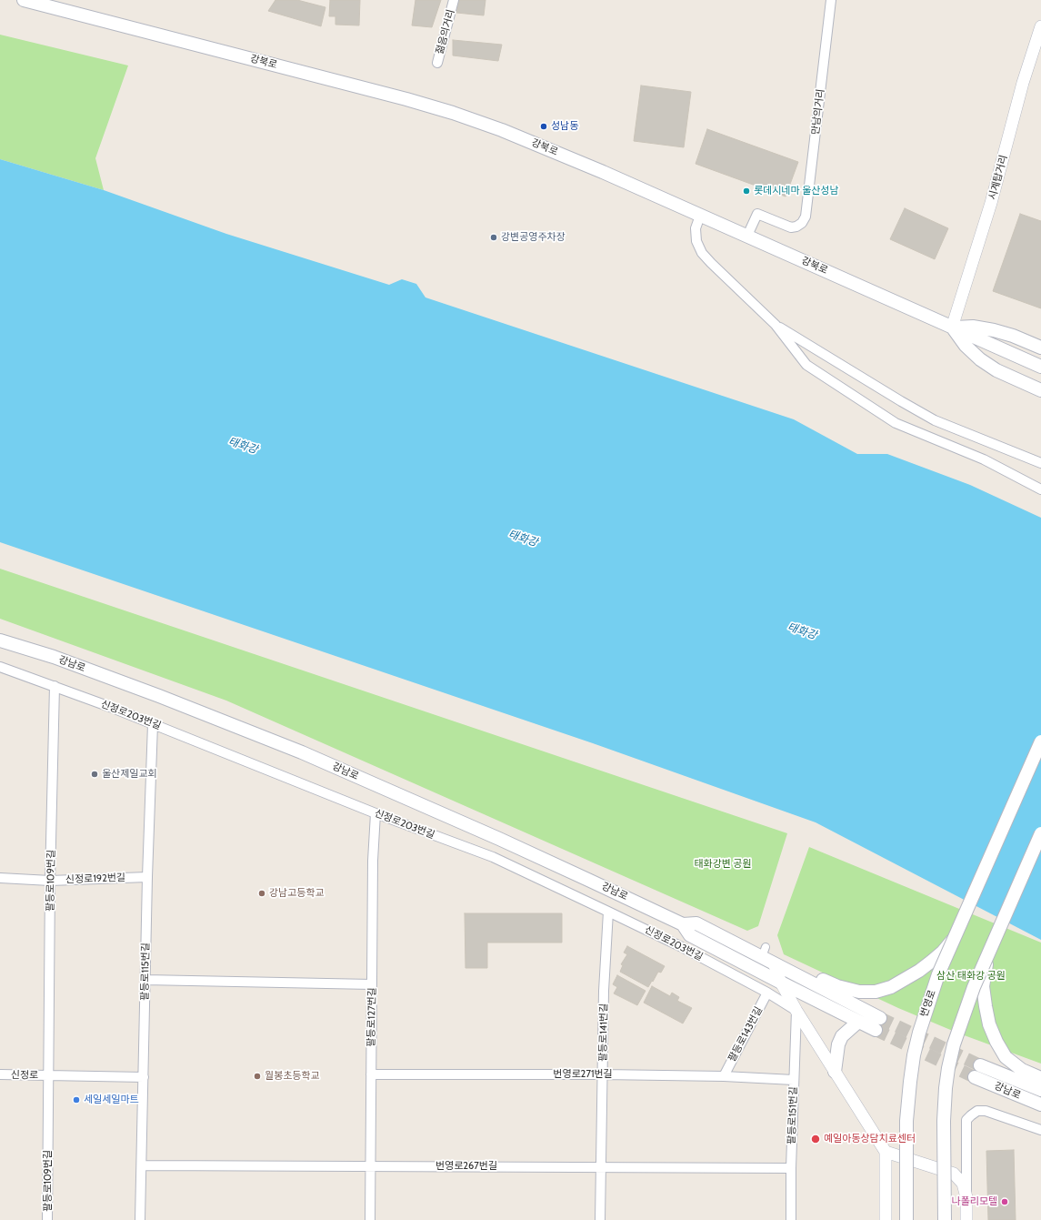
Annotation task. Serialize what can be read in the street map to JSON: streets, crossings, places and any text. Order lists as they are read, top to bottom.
{
  "streets": {
    "main road": ["강북로", "강남로", "번영로"],
    "street": [
      "젊음의거리",
      "만남의거리",
      "시계탑거리",
      "신정로203번길",
      "신정로192번길",
      "팔등로109번길",
      "팔등로115번길",
      "팔등로127번길",
      "팔등로141번길",
      "팔등로143번길",
      "번영로271번길",
      "신정로",
      "팔등로151번길",
      "번영로267번길"
    ]
  },
  "crossings": [
    ["강북로", "만남의거리"],
    ["강북로", "시계탑거리"],
    ["신정로203번길", "팔등로109번길"],
    ["신정로203번길", "팔등로115번길"],
    ["신정로203번길", "팔등로127번길"],
    ["신정로203번길", "팔등로141번길"],
    ["신정로203번길", "팔등로143번길"],
    ["신정로203번길", "팔등로151번길"],
    ["신정로192번길", "팔등로109번길"],
    ["신정로192번길", "팔등로115번길"],
    ["팔등로109번길", "신정로"],
    ["팔등로115번길", "번영로267번길"],
    ["팔등로127번길", "번영로271번길"],
    ["팔등로127번길", "번영로267번길"],
    ["팔등로141번길", "번영로271번길"],
    ["팔등로141번길", "번영로267번길"],
    ["팔등로143번길", "번영로271번길"],
    ["번영로271번길", "팔등로151번길"],
    ["팔등로151번길", "번영로267번길"]
  ],
  "water": ["태화강"],
  "parks": ["태화강변 공원", "삼산 태화강 공원"],
  "places": [
    "성남동",
    "롯데시네마 울산성남",
    "강변공영주차장",
    "울산제일교회",
    "강남고등학교",
    "월봉초등학교",
    "세일세일마트",
    "예일아동상담치료센터",
    "나폴리모텔"
  ]
}
